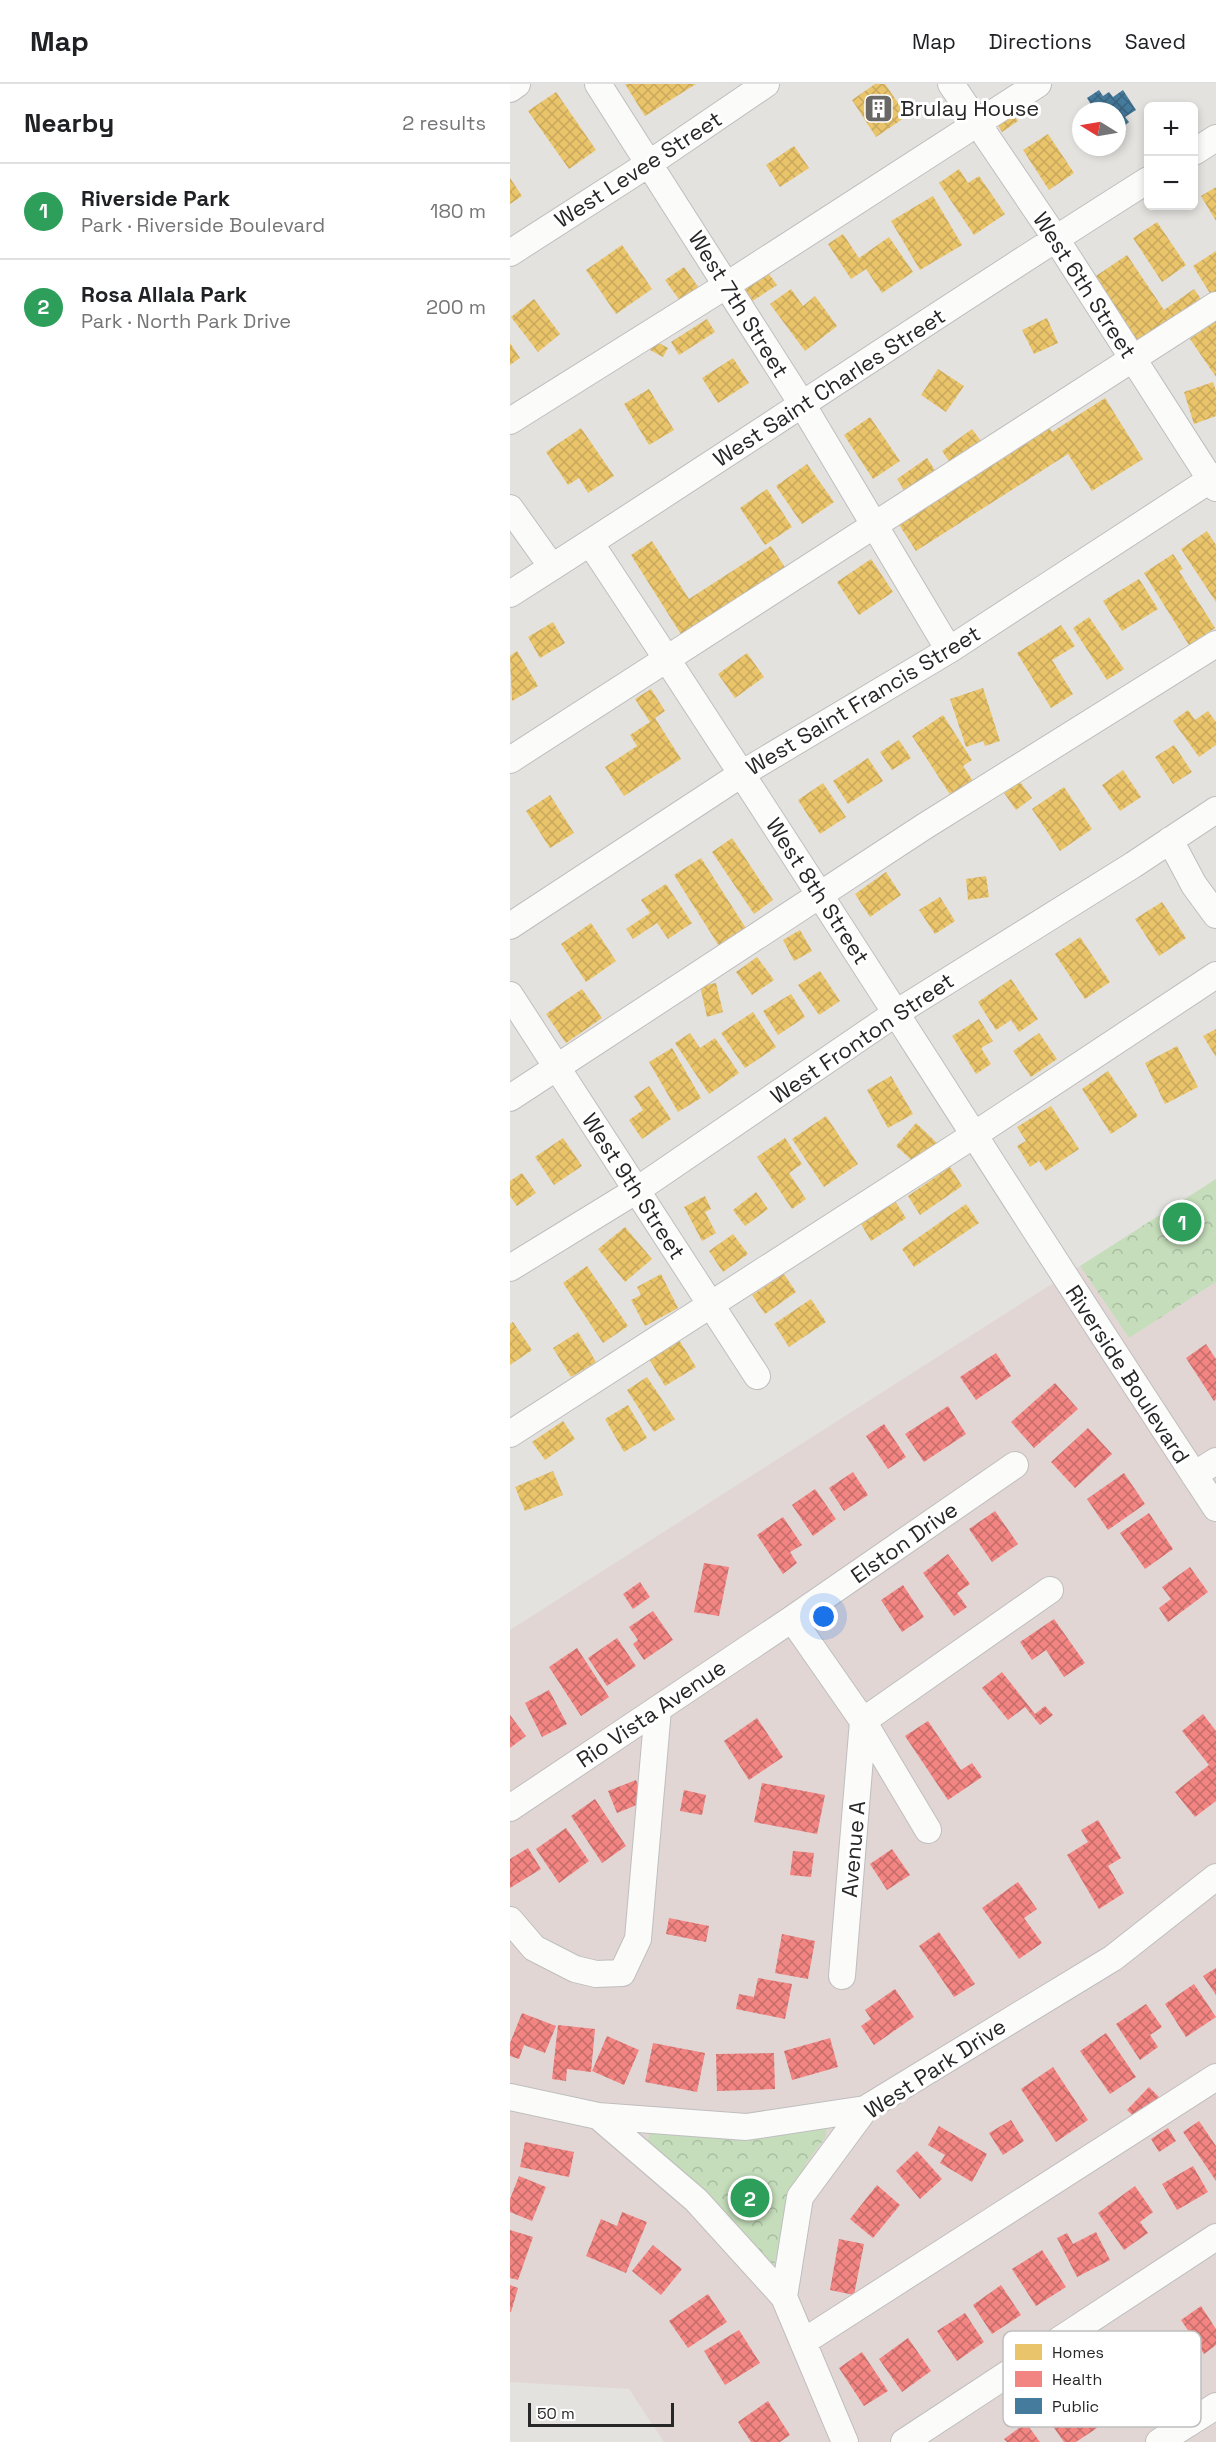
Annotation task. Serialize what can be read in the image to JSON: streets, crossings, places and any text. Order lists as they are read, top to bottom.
{
  "streets": {
    "street": [
      "West Levee Street",
      "West 6th Street",
      "West 7th Street",
      "West Saint Charles Street",
      "West Saint Francis Street",
      "West 8th Street",
      "West Fronton Street",
      "West 9th Street",
      "Riverside Boulevard",
      "Elston Drive",
      "Rio Vista Avenue",
      "Avenue A",
      "West Park Drive"
    ]
  },
  "crossings": [
    ["West Levee Street", "West 7th Street"],
    ["West 6th Street", "West Saint Charles Street"],
    ["West 6th Street", "West Saint Francis Street"],
    ["West 7th Street", "West Saint Charles Street"],
    ["West 7th Street", "West Saint Francis Street"],
    ["West Saint Charles Street", "West 8th Street"],
    ["West Saint Francis Street", "West 8th Street"],
    ["West 8th Street", "West Fronton Street"],
    ["West 8th Street", "Riverside Boulevard"],
    ["West Fronton Street", "West 9th Street"],
    ["Elston Drive", "Rio Vista Avenue"]
  ],
  "places": {
    "building": ["Brulay House"]
  },
  "legend": ["Homes", "Health", "Public"],
  "scale_bar": "50 m",
  "north": "left",
  "page": {
    "header": "Map",
    "nav": ["Map", "Directions", "Saved"],
    "heading": ["Nearby", "2 results"],
    "map_buttons": ["+", "−"],
    "list": [
      {
        "mark": "1",
        "name": "Riverside Park",
        "note": "Park · Riverside Boulevard",
        "value": "180 m"
      },
      {
        "mark": "2",
        "name": "Rosa Allala Park",
        "note": "Park · North Park Drive",
        "value": "200 m"
      }
    ],
    "pins": ["1", "2"],
    "scale": "50 m"
  }
}
